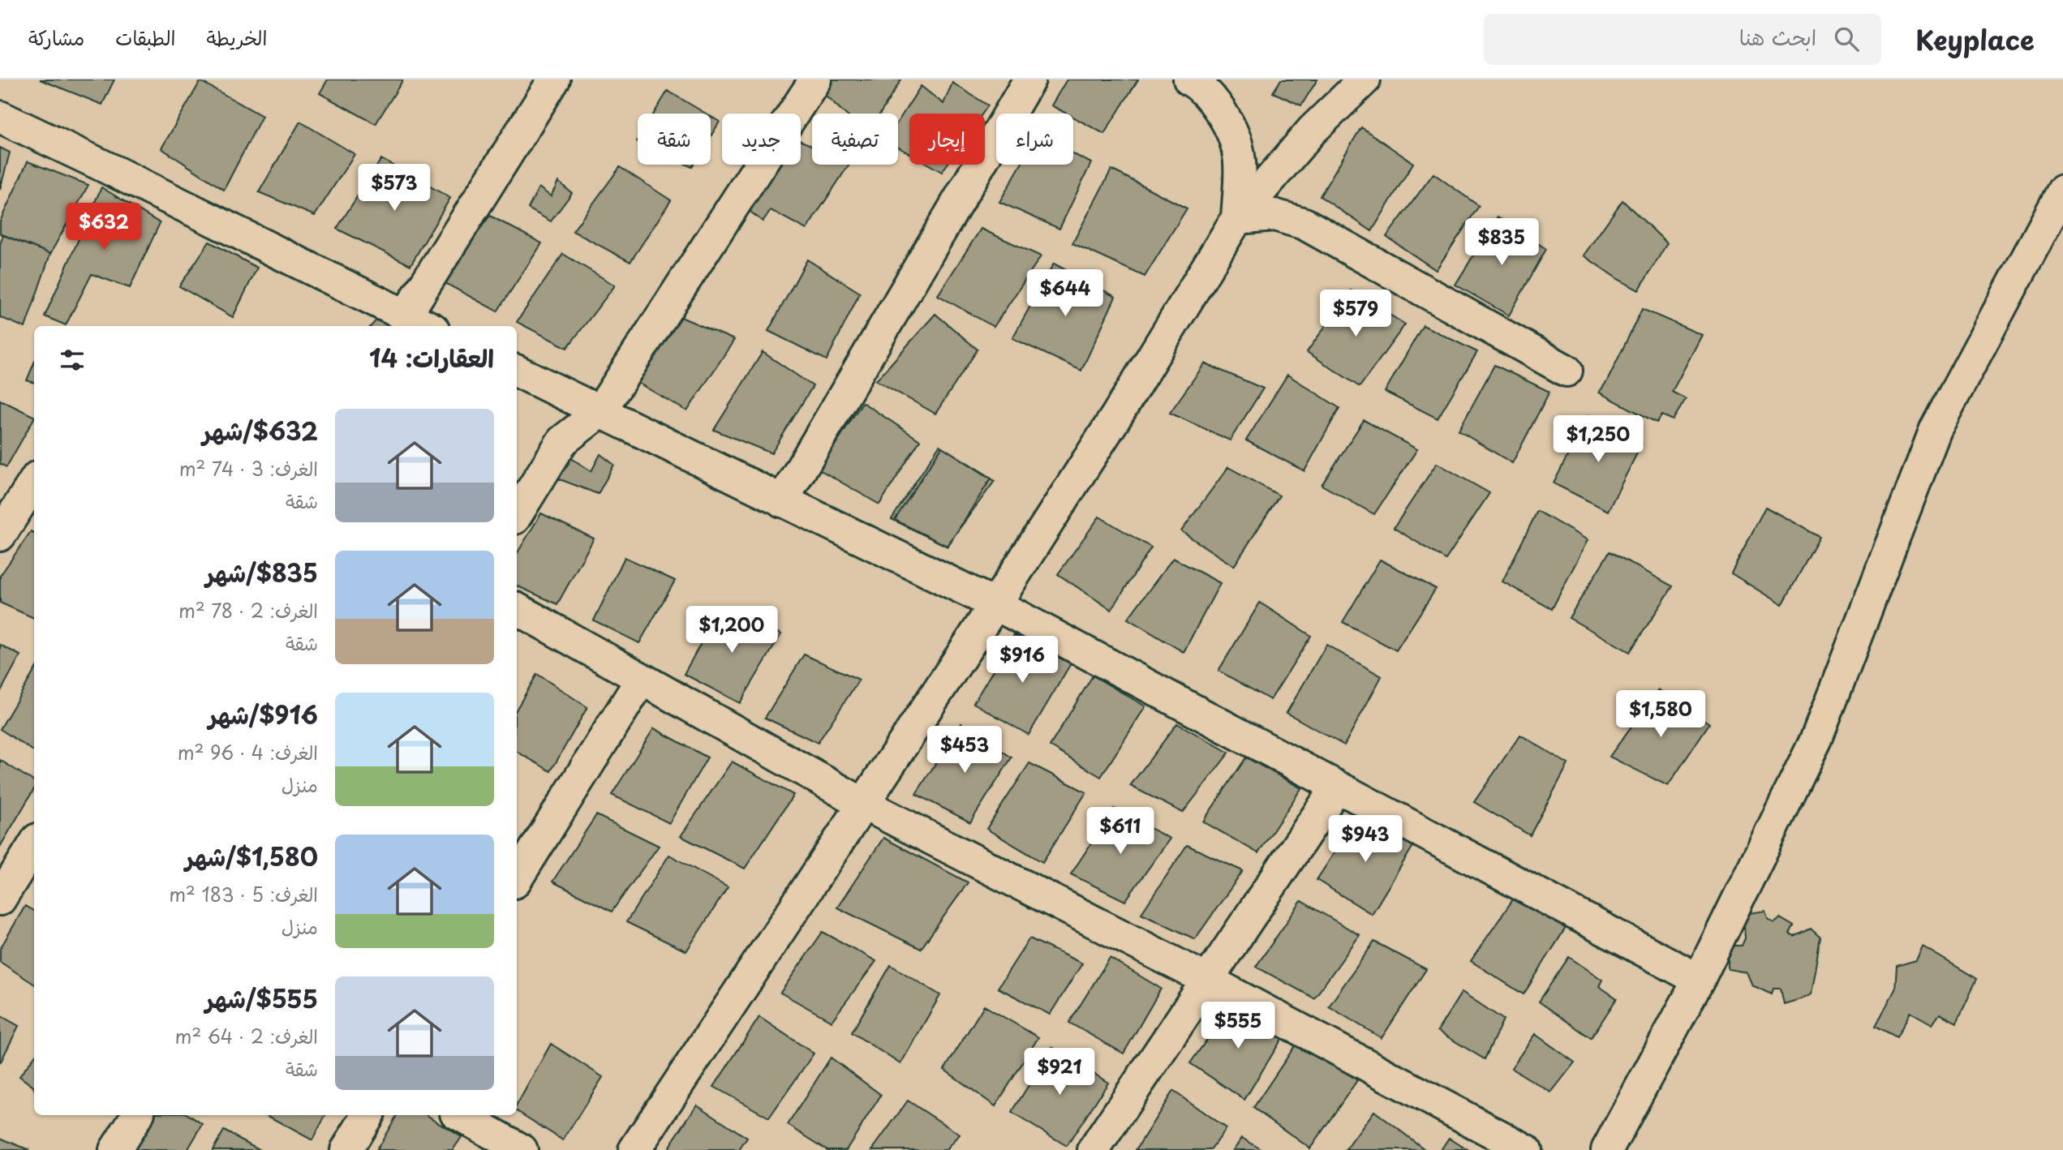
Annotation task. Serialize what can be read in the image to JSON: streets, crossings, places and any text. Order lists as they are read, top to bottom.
{
  "page": {
    "header": "Keyplace",
    "search": "ابحث هنا",
    "nav": ["الخريطة", "الطبقات", "مشاركة"],
    "chip": [
      "شراء",
      "إيجار",
      "تصفية",
      "جديد",
      "شقة"
    ],
    "price": [
      "$573",
      "$632",
      "$835",
      "$644",
      "$579",
      "$1,250",
      "$1,200",
      "$916",
      "$1,580",
      "$453",
      "$611",
      "$943",
      "$555",
      "$921"
    ],
    "heading": "العقارات: 14",
    "list": [
      {
        "name": "$632/شهر",
        "note": "الغرف: 3 · 74 m² · شقة"
      },
      {
        "name": "$835/شهر",
        "note": "الغرف: 2 · 78 m² · شقة"
      },
      {
        "name": "$916/شهر",
        "note": "الغرف: 4 · 96 m² · منزل"
      },
      {
        "name": "$1,580/شهر",
        "note": "الغرف: 5 · 183 m² · منزل"
      },
      {
        "name": "$555/شهر",
        "note": "الغرف: 2 · 64 m² · شقة"
      }
    ]
  }
}
